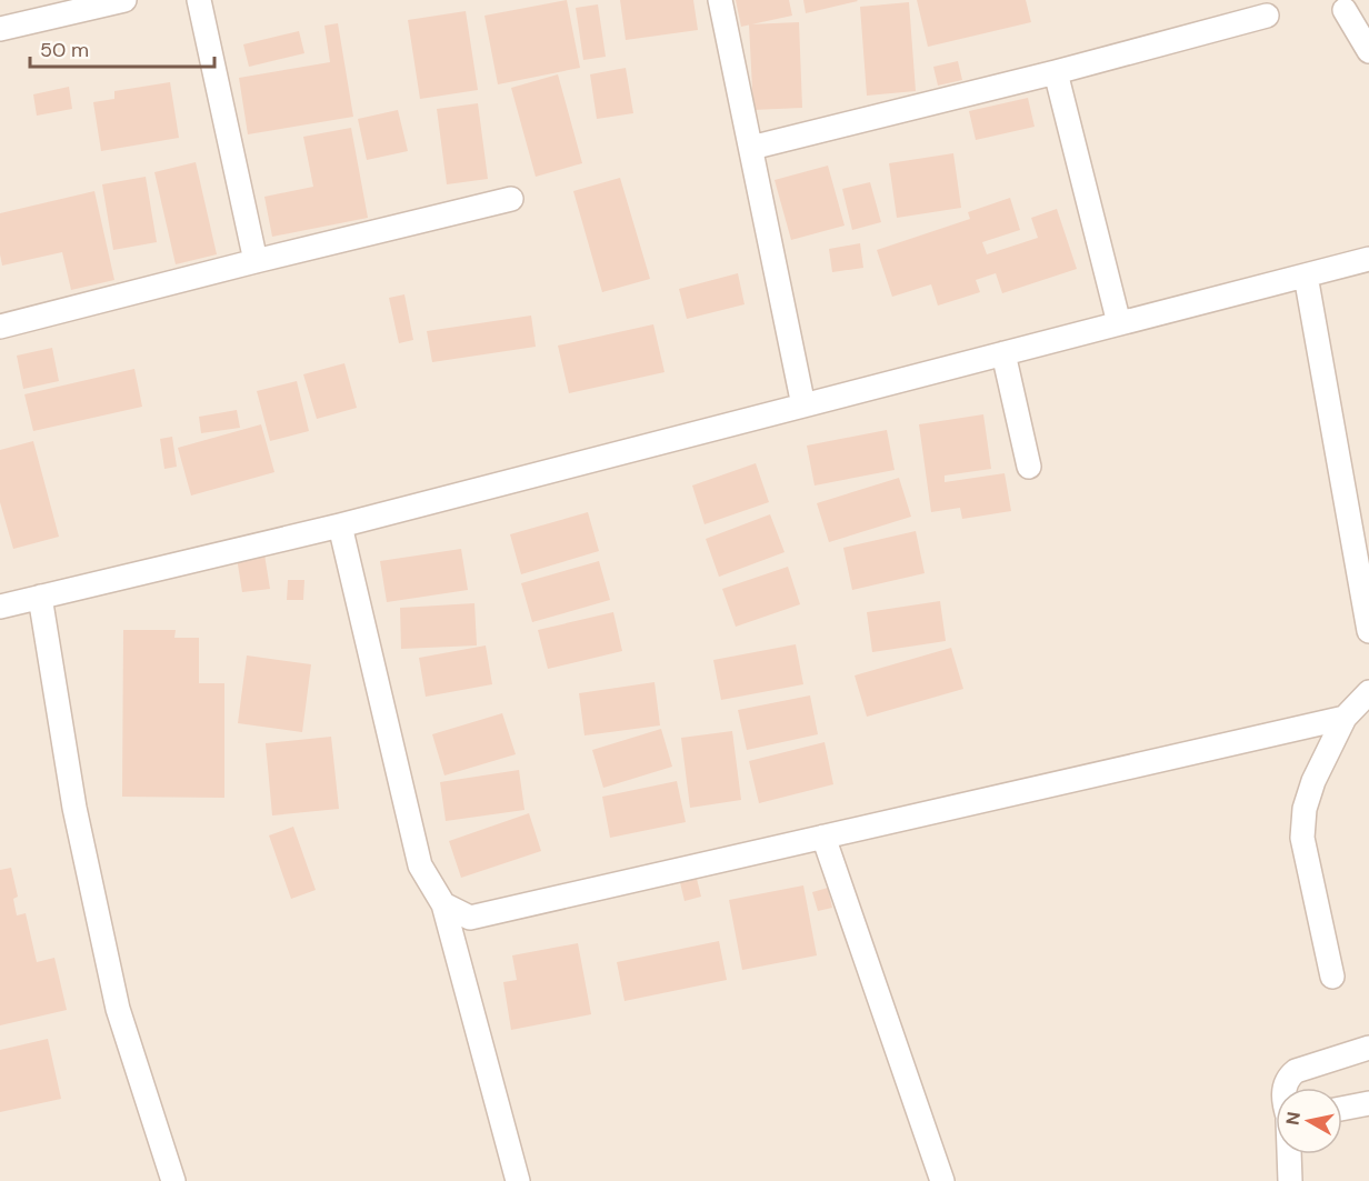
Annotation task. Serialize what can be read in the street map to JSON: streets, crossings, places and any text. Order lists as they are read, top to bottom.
{
  "scale_bar": "50 m",
  "north": "left"
}
